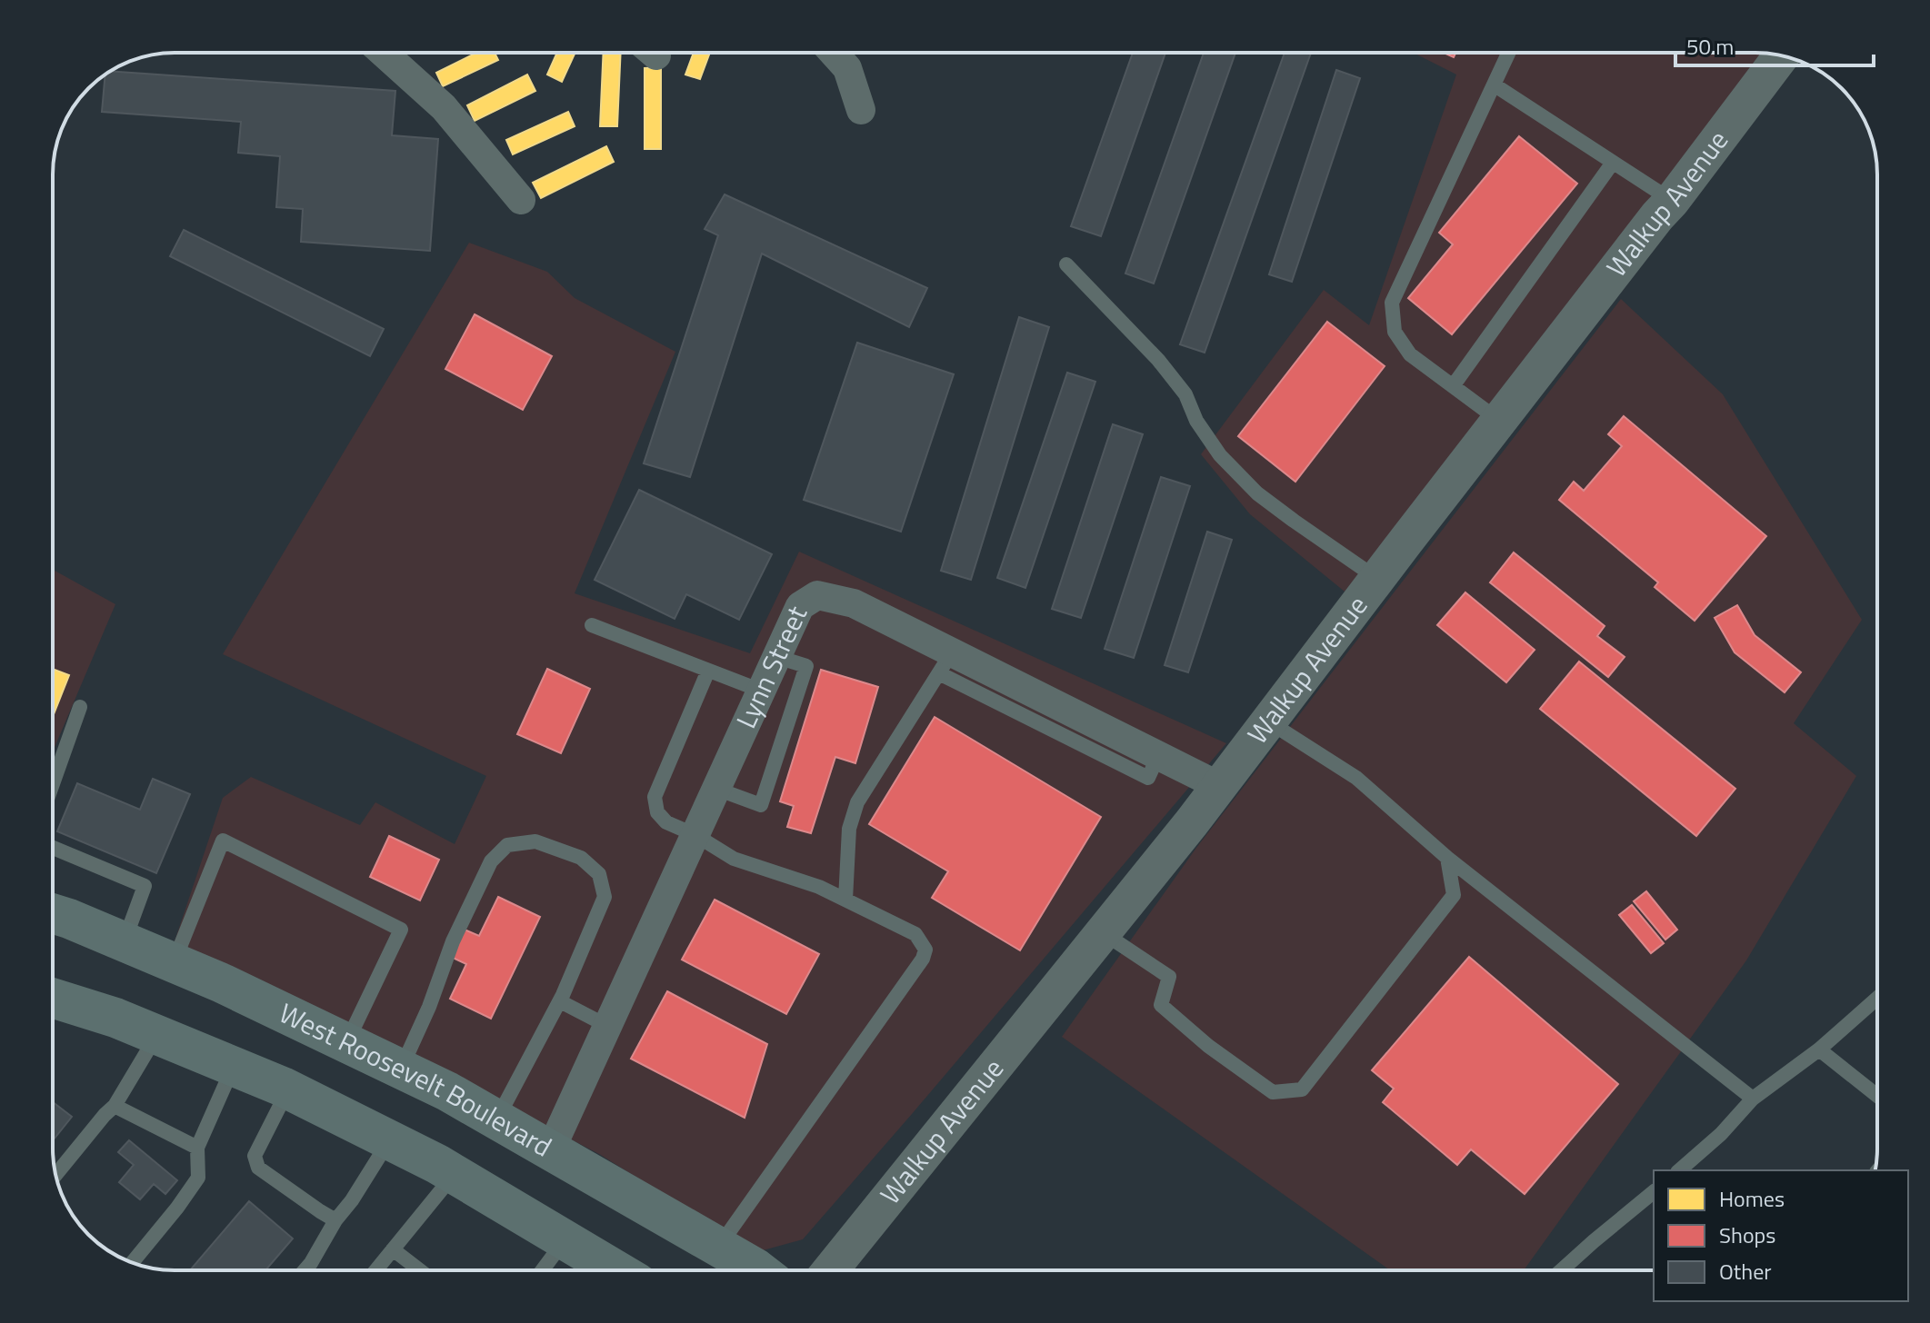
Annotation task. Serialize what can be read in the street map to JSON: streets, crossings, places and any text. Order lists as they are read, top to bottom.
{
  "streets": {
    "highway": ["West Roosevelt Boulevard"],
    "street": ["Walkup Avenue", "Lynn Street"]
  },
  "crossings": [
    ["Walkup Avenue", "Lynn Street"],
    ["Lynn Street", "West Roosevelt Boulevard"]
  ],
  "legend": ["Homes", "Shops", "Other"],
  "scale_bar": "50 m"
}
